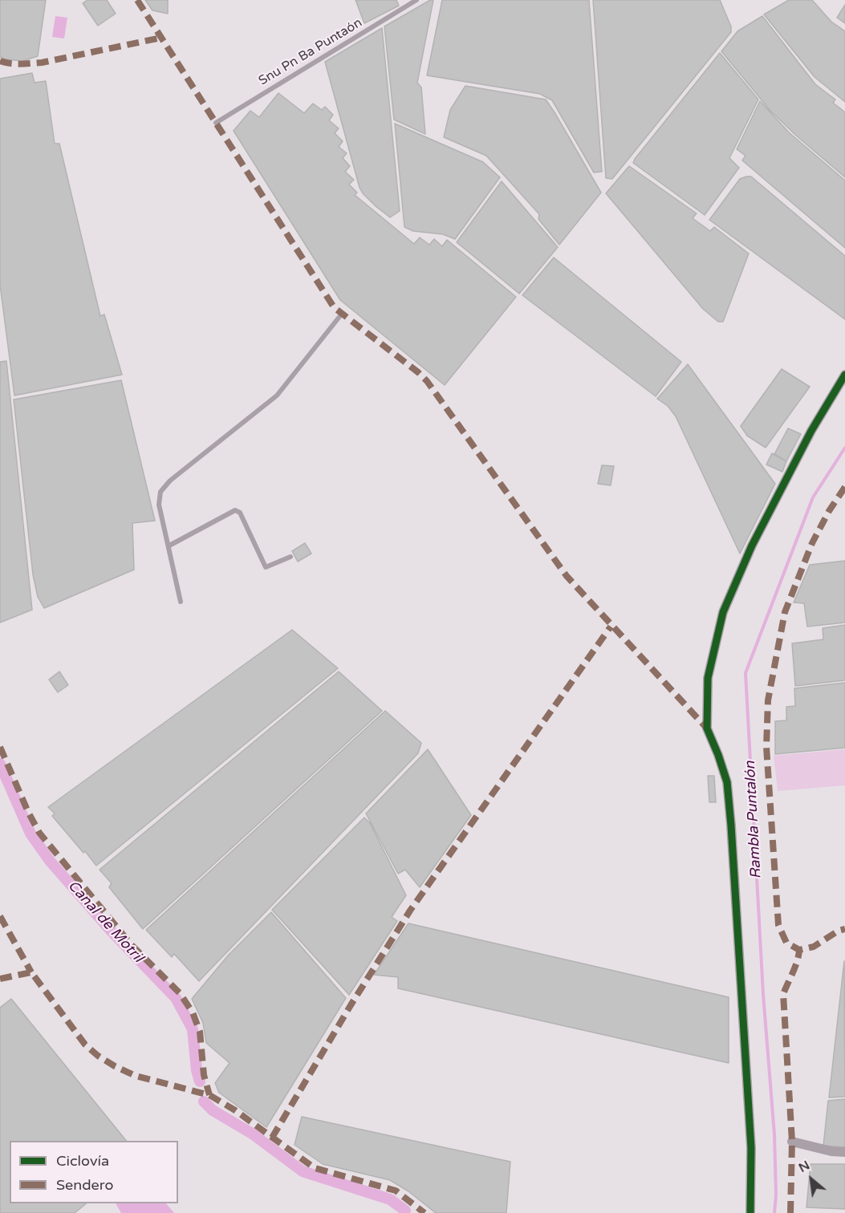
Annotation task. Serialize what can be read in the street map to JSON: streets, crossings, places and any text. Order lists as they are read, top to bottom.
{
  "streets": {
    "lane": ["Snu Pn Ba Puntaón"]
  },
  "water": ["Rambla Puntalón", "Canal de Motril"],
  "legend": ["Ciclovía", "Sendero"],
  "north": "top left"
}
